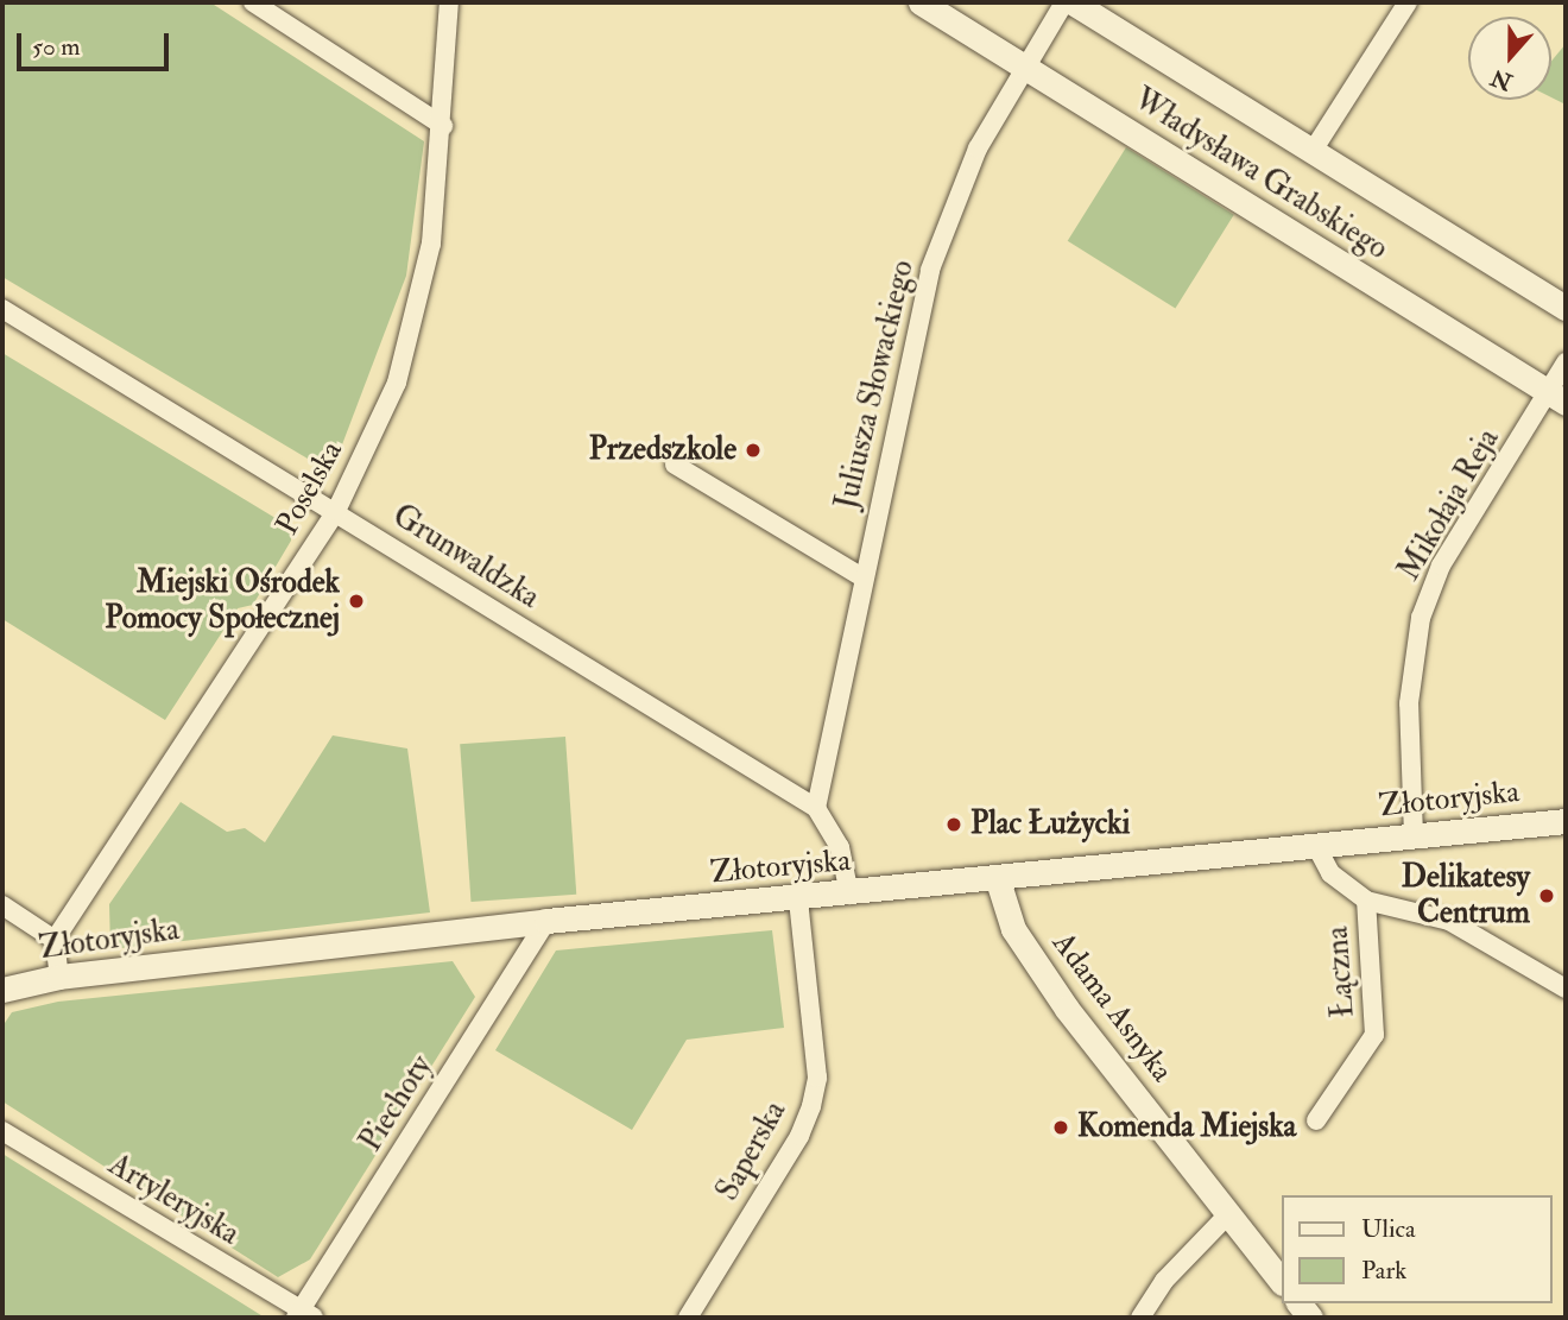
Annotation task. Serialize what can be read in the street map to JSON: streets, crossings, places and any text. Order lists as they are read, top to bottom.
{
  "streets": {
    "street": [
      "Władysława Grabskiego",
      "Juliusza Słowackiego",
      "Poselska",
      "Mikołaja Reja",
      "Grunwaldzka",
      "Złotoryjska",
      "Łączna",
      "Adama Asnyka",
      "Piechoty",
      "Saperska",
      "Artyleryjska"
    ]
  },
  "crossings": [
    ["Władysława Grabskiego", "Juliusza Słowackiego"],
    ["Władysława Grabskiego", "Mikołaja Reja"],
    ["Juliusza Słowackiego", "Grunwaldzka"],
    ["Poselska", "Grunwaldzka"],
    ["Mikołaja Reja", "Złotoryjska"],
    ["Grunwaldzka", "Złotoryjska"],
    ["Złotoryjska", "Adama Asnyka"],
    ["Złotoryjska", "Piechoty"],
    ["Złotoryjska", "Saperska"],
    ["Piechoty", "Artyleryjska"]
  ],
  "places": [
    "Przedszkole",
    "Miejski Ośrodek Pomocy Społecznej",
    "Plac Łużycki",
    "Delikatesy Centrum",
    "Komenda Miejska"
  ],
  "legend": ["Ulica", "Park"],
  "scale_bar": "50 m",
  "north": "bottom"
}
